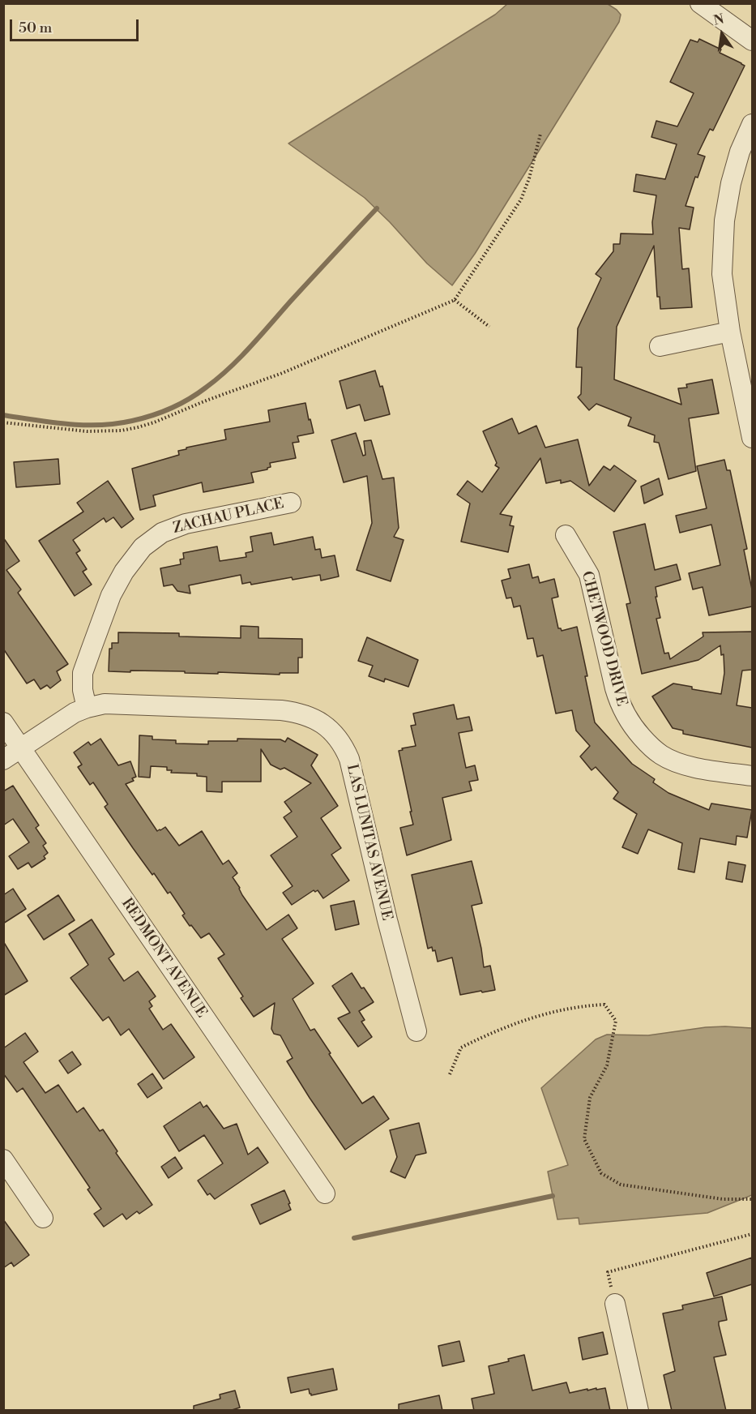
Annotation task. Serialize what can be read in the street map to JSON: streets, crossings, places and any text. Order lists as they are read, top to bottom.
{
  "streets": {
    "street": [
      "ZACHAU PLACE",
      "CHETWOOD DRIVE",
      "LAS LUNITAS AVENUE",
      "REDMONT AVENUE"
    ]
  },
  "crossings": [
    ["ZACHAU PLACE", "LAS LUNITAS AVENUE"],
    ["LAS LUNITAS AVENUE", "REDMONT AVENUE"]
  ],
  "scale_bar": "50 m",
  "north": "top"
}
